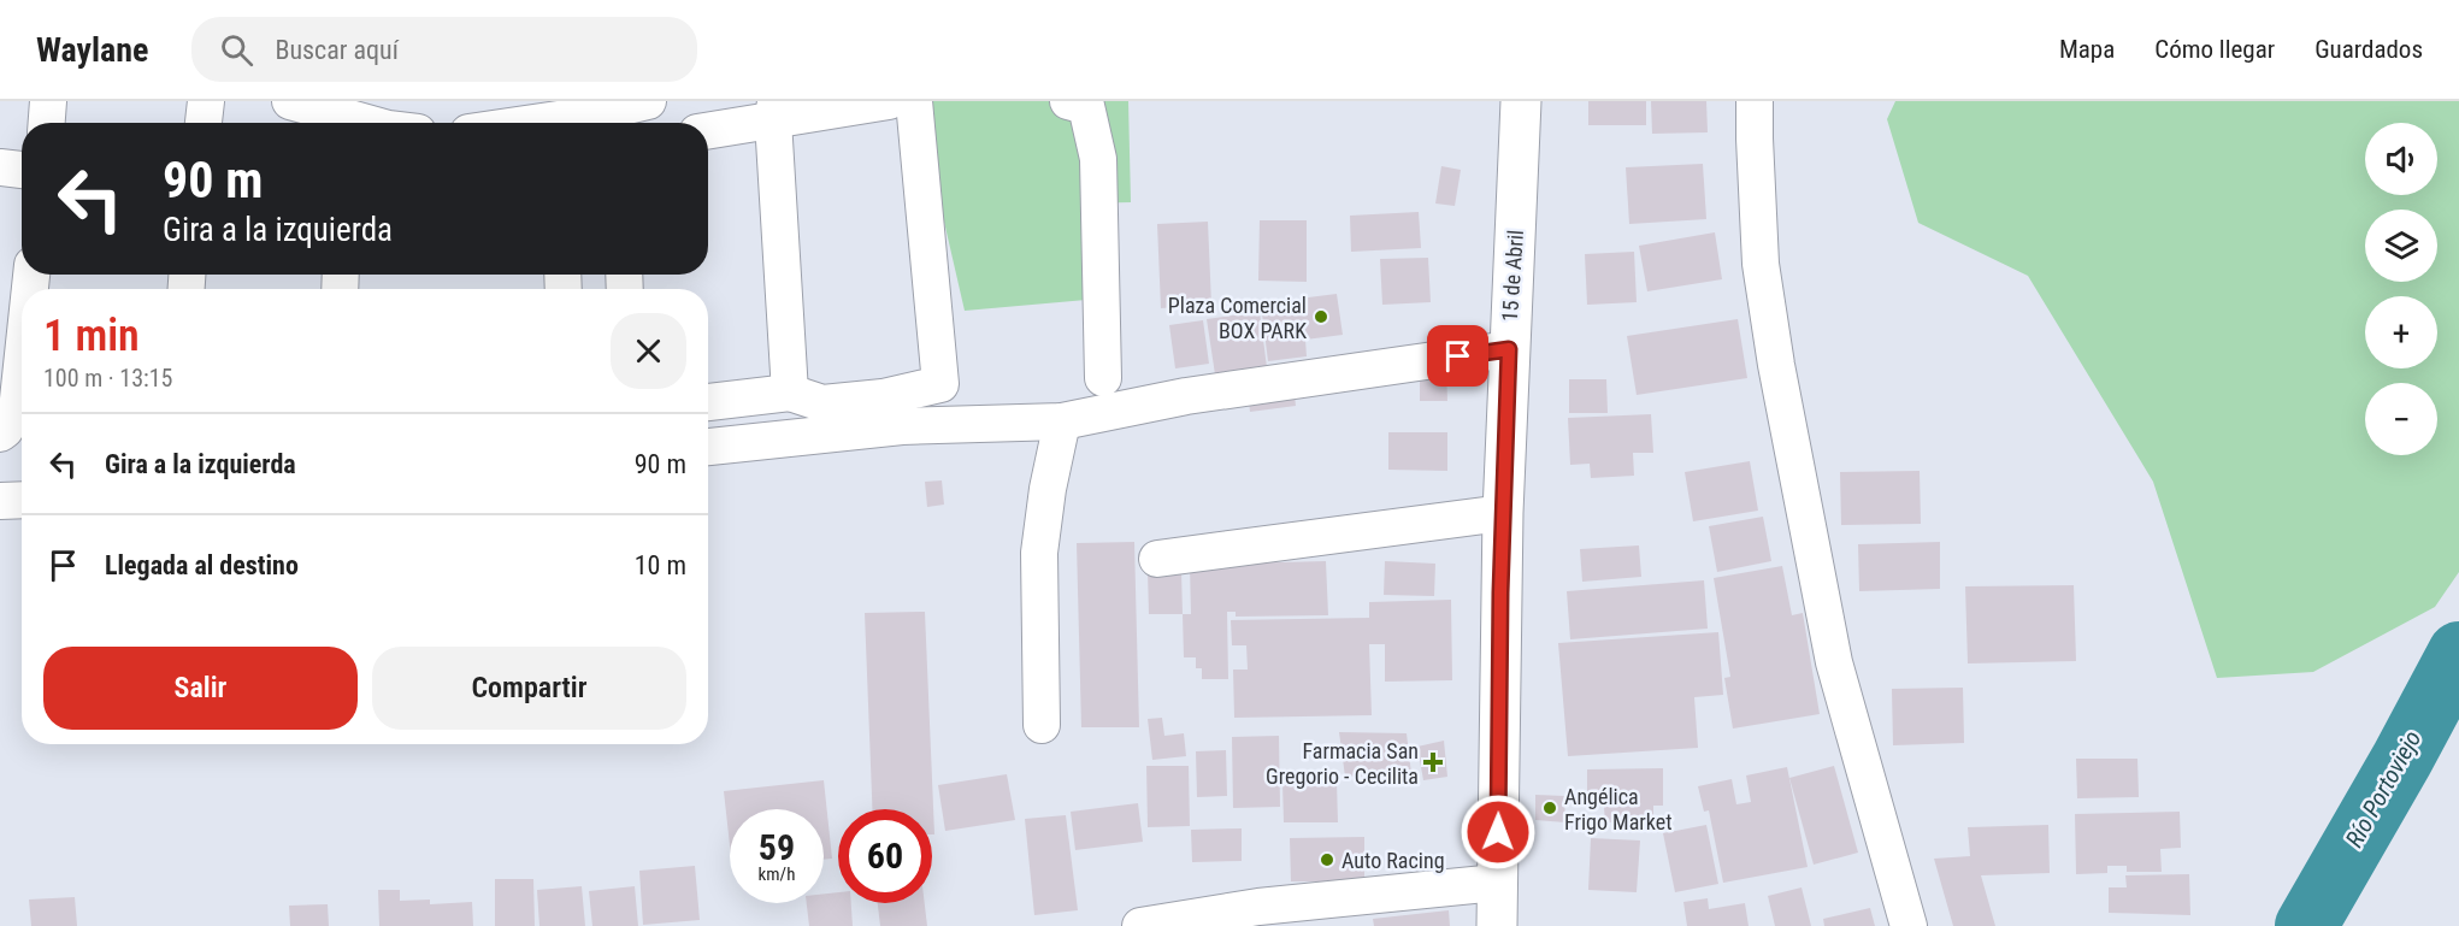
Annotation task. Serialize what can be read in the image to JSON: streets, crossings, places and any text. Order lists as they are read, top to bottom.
{
  "streets": {
    "main road": ["15 de Abril"]
  },
  "water": ["Río Portoviejo"],
  "places": {
    "other": ["Plaza Comercial BOX PARK", "Angélica Frigo Market", "Auto Racing"],
    "health": ["Farmacia San Gregorio - Cecilita"]
  },
  "page": {
    "header": "Waylane",
    "search": "Buscar aquí",
    "nav": ["Mapa", "Cómo llegar", "Guardados"],
    "map_buttons": ["+", "−"],
    "turn": ["90 m", "Gira a la izquierda"],
    "heading": ["1 min", "100 m · 13:15"],
    "list": [
      {
        "name": "Gira a la izquierda",
        "value": "90 m"
      },
      {
        "name": "Llegada al destino",
        "value": "10 m"
      }
    ],
    "buttons": ["Salir", "Compartir"],
    "speed": "59 km/h",
    "limit": "60"
  }
}
